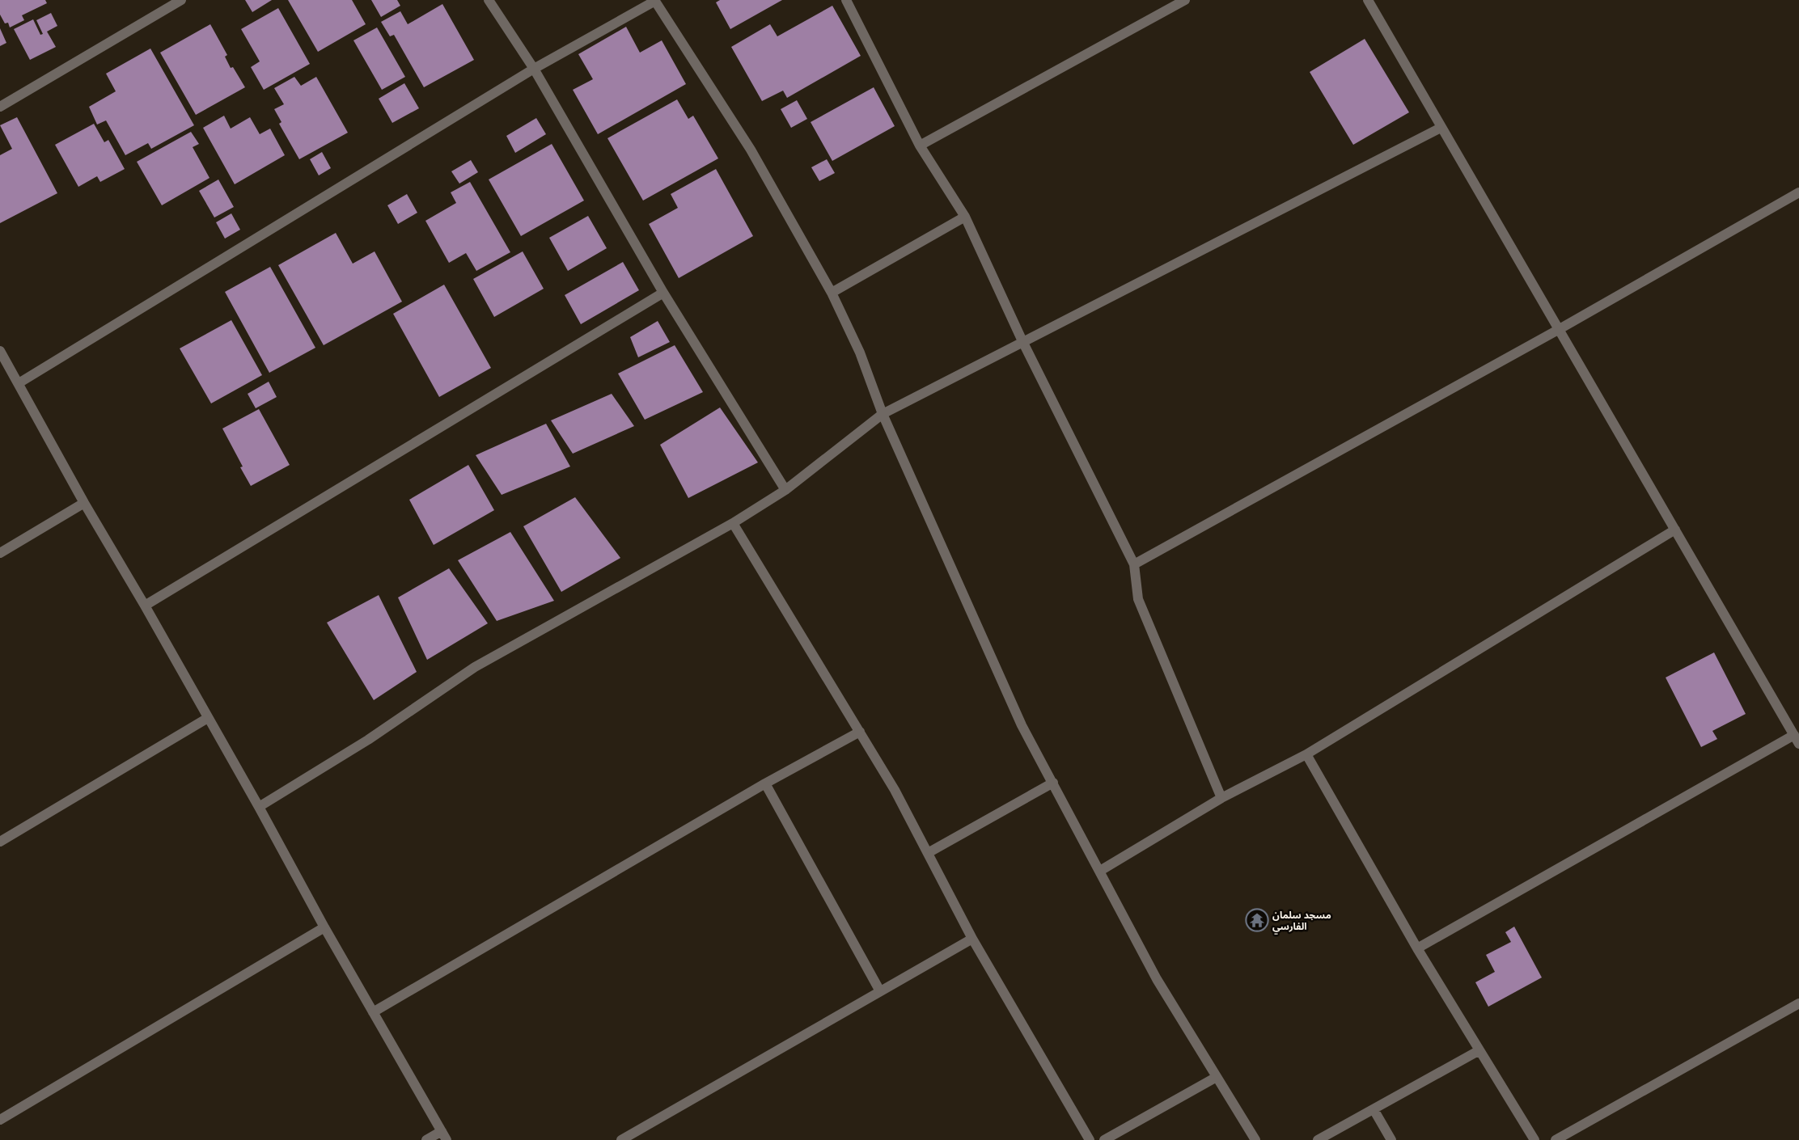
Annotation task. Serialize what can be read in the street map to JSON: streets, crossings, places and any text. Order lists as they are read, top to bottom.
{
  "places": {
    "temple": ["مسجد سلمان الفارسي"]
  }
}
